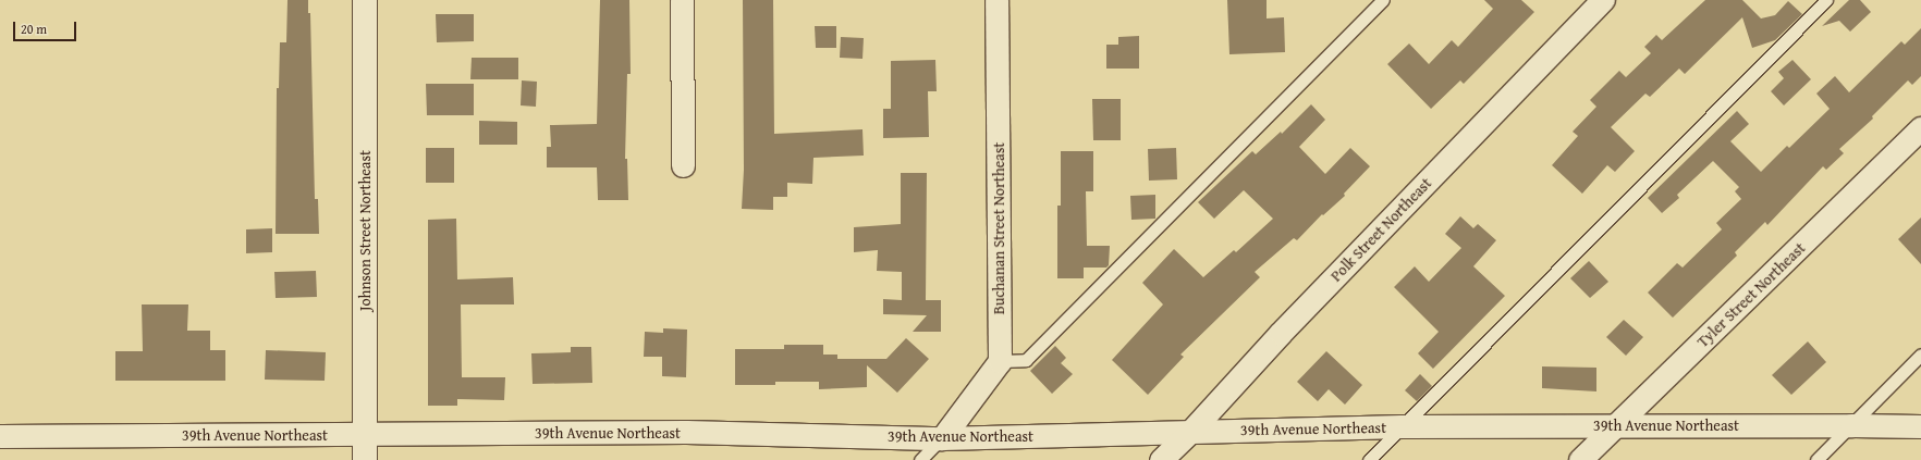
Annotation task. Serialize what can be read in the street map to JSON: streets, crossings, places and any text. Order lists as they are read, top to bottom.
{
  "streets": {
    "street": [
      "Buchanan Street Northeast",
      "Polk Street Northeast",
      "Johnson Street Northeast",
      "Tyler Street Northeast",
      "39th Avenue Northeast"
    ]
  },
  "crossings": [
    ["Polk Street Northeast", "39th Avenue Northeast"],
    ["Johnson Street Northeast", "39th Avenue Northeast"],
    ["Tyler Street Northeast", "39th Avenue Northeast"]
  ],
  "scale_bar": "20 m"
}
